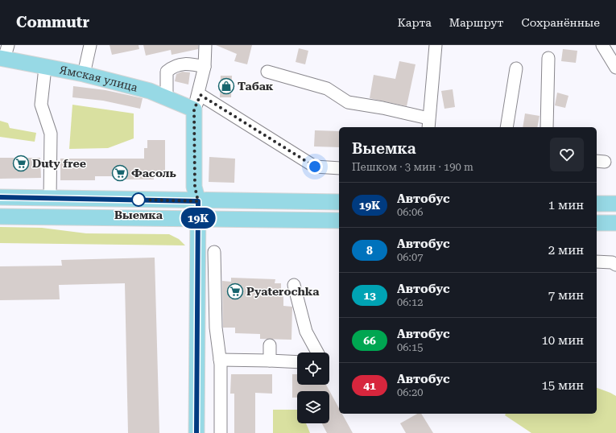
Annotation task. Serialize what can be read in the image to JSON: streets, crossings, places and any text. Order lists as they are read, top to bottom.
{
  "streets": {
    "main road": ["Ямская улица"]
  },
  "places": {
    "shop": ["Табак"],
    "supermarket": ["Duty free", "Фасоль", "Pyaterochka"],
    "other": ["Выемка"]
  },
  "lines": ["bus line 19К"],
  "page": {
    "header": "Commutr",
    "nav": ["Карта", "Маршрут", "Сохранённые"],
    "on_map": "19К",
    "heading": ["Выемка", "Пешком · 3 мин · 190 m"],
    "list": [
      {
        "mark": "19К",
        "name": "Автобус",
        "note": "06:06",
        "value": "1 мин"
      },
      {
        "mark": "8",
        "name": "Автобус",
        "note": "06:07",
        "value": "2 мин"
      },
      {
        "mark": "13",
        "name": "Автобус",
        "note": "06:12",
        "value": "7 мин"
      },
      {
        "mark": "66",
        "name": "Автобус",
        "note": "06:15",
        "value": "10 мин"
      },
      {
        "mark": "41",
        "name": "Автобус",
        "note": "06:20",
        "value": "15 мин"
      }
    ]
  }
}
